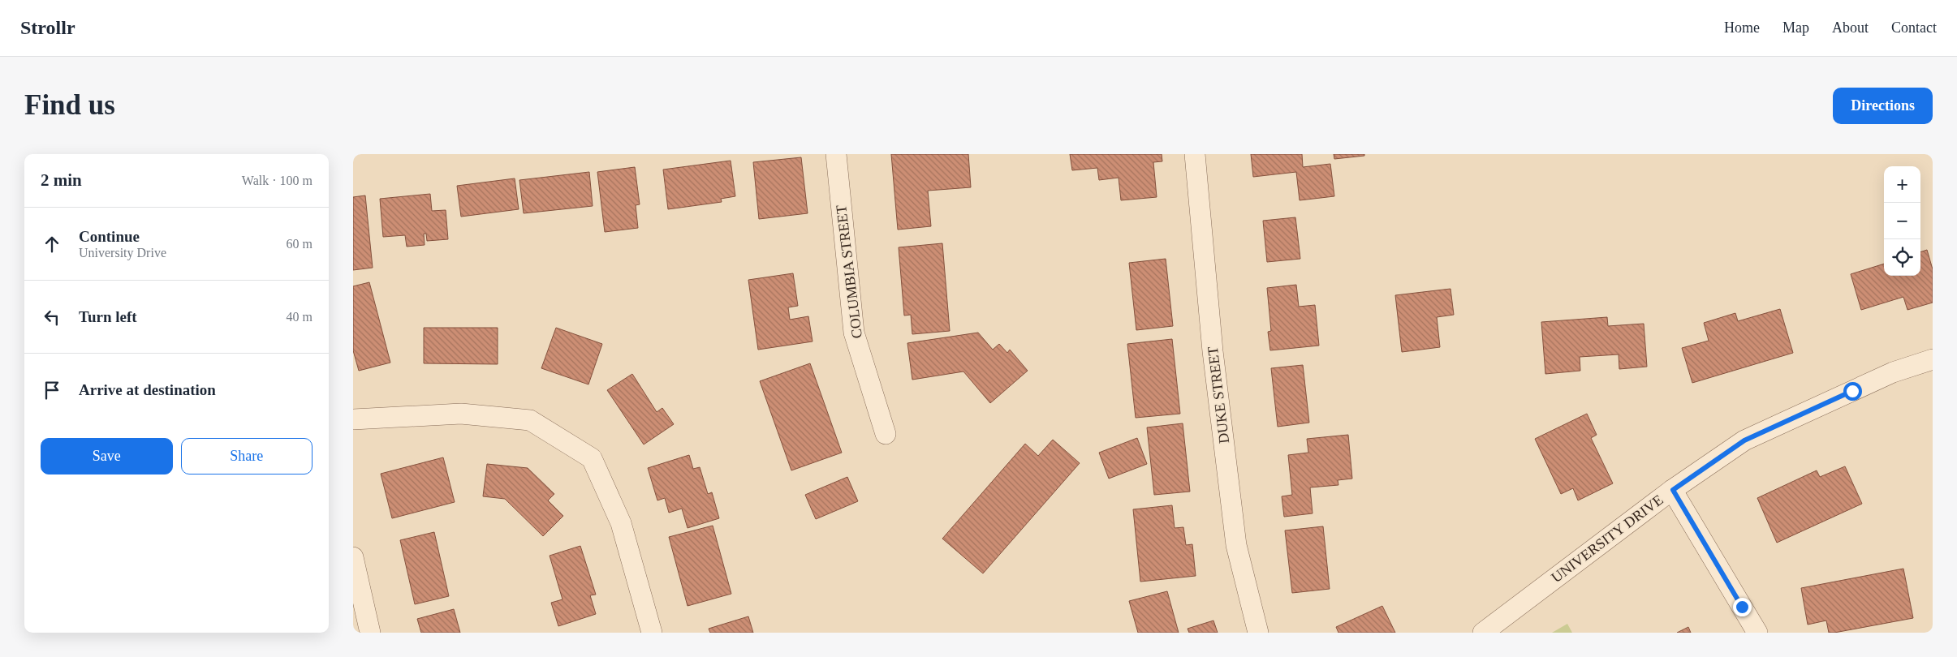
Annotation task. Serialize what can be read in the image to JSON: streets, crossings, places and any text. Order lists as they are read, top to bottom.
{
  "streets": {
    "street": ["COLUMBIA STREET", "DUKE STREET", "UNIVERSITY DRIVE"]
  },
  "page": {
    "header": "Strollr",
    "nav": [
      "Home",
      "Map",
      "About",
      "Contact"
    ],
    "buttons": [
      "Directions",
      ["Save", "Share"]
    ],
    "title": "Find us",
    "heading": ["2 min", "Walk · 100 m"],
    "map_buttons": ["+", "−"],
    "list": [
      ["Continue", "University Drive", "60 m"],
      ["Turn left", "40 m"],
      "Arrive at destination"
    ]
  }
}
